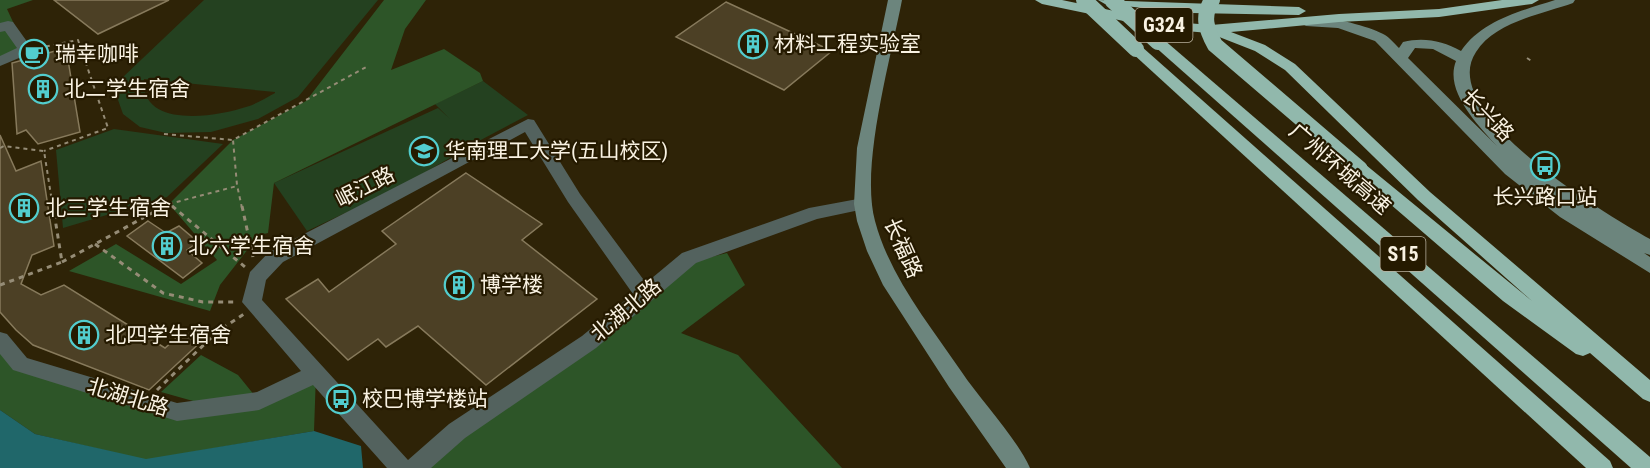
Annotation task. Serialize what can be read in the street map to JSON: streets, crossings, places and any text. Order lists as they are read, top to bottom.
{
  "streets": {
    "highway": ["G324", "广州环城高速", "S15"],
    "street": [
      "长兴路",
      "岷江路",
      "长福路",
      "北湖北路"
    ]
  },
  "crossings": [
    ["G324", "长兴路"],
    ["岷江路", "北湖北路"],
    ["长福路", "北湖北路"]
  ],
  "places": {
    "building": [
      "材料工程实验室",
      "北二学生宿舍",
      "北三学生宿舍",
      "北六学生宿舍",
      "博学楼",
      "北四学生宿舍"
    ],
    "cafe": ["瑞幸咖啡"],
    "school or university": ["华南理工大学(五山校区)"],
    "bus stop": ["长兴路口站", "校巴博学楼站"]
  }
}
